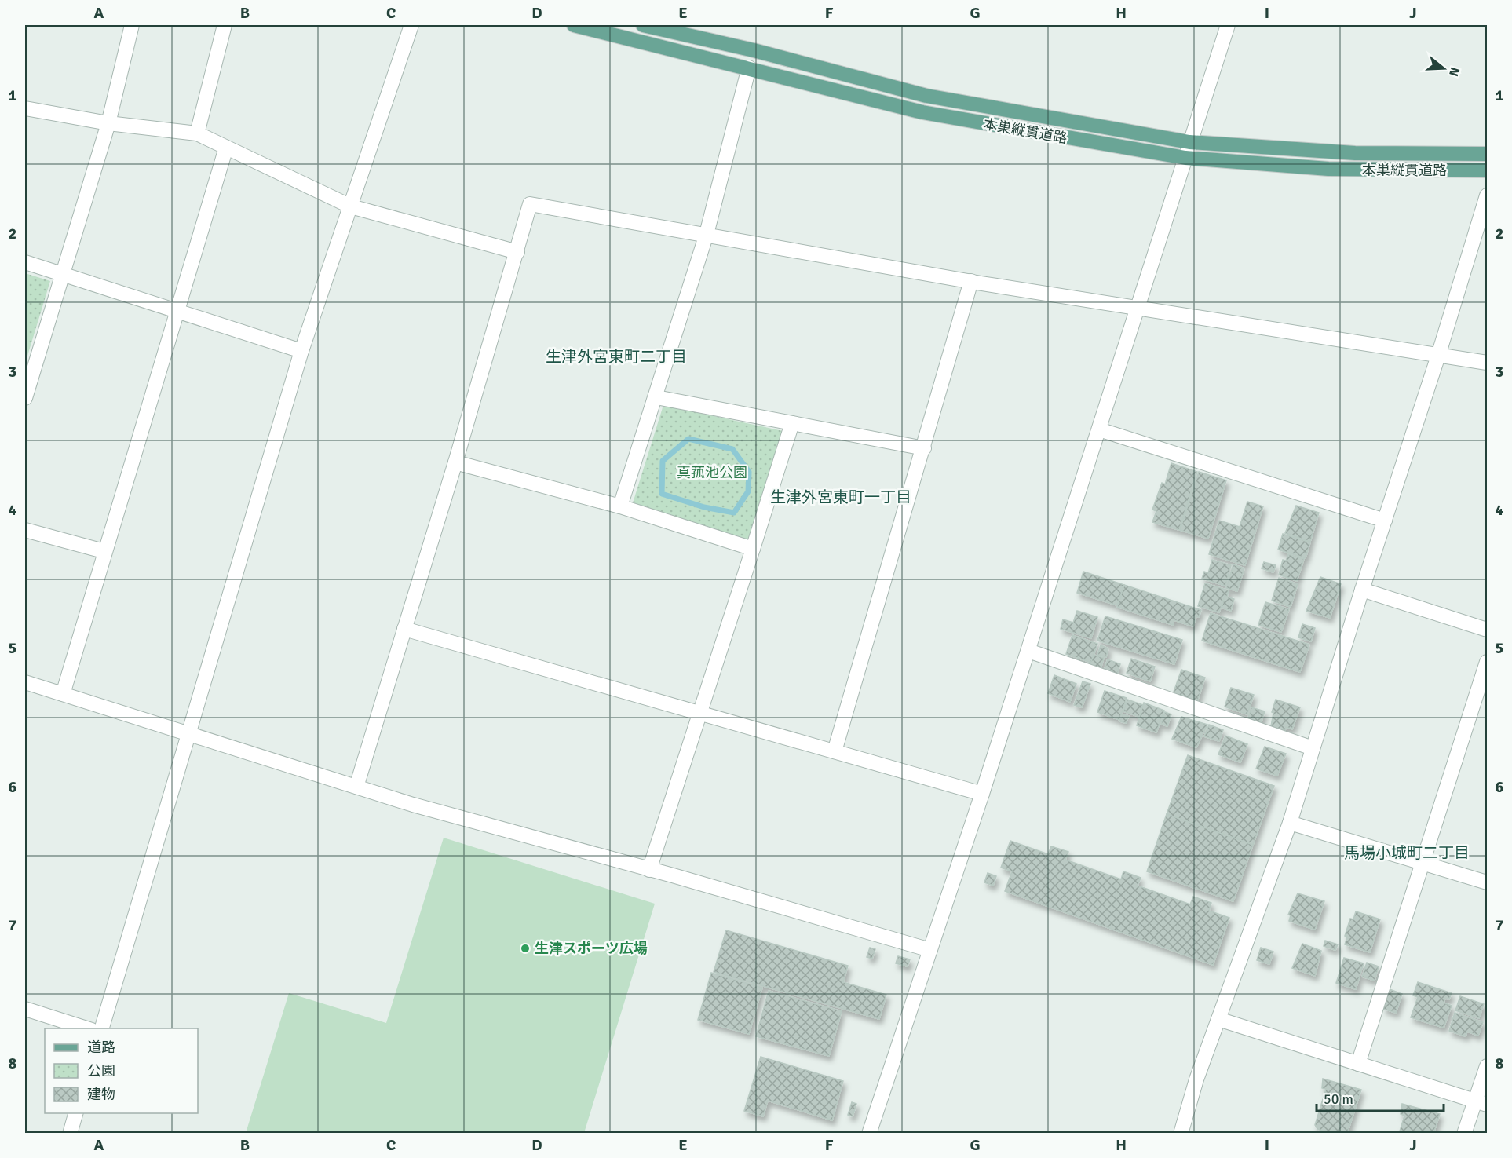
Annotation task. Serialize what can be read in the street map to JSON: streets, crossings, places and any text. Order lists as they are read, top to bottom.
{
  "streets": {
    "main road": ["本巣縦貫道路"]
  },
  "districts": ["生津外宮東町二丁目", "生津外宮東町一丁目", "馬場小城町二丁目"],
  "parks": ["真菰池公園"],
  "places": ["生津スポーツ広場"],
  "legend": ["道路", "公園", "建物"],
  "scale_bar": "50 m",
  "north": "right",
  "grid": {
    "columns": [
      "A",
      "B",
      "C",
      "D",
      "E",
      "F",
      "G",
      "H",
      "I",
      "J"
    ],
    "rows": [
      "1",
      "2",
      "3",
      "4",
      "5",
      "6",
      "7",
      "8"
    ]
  }
}
